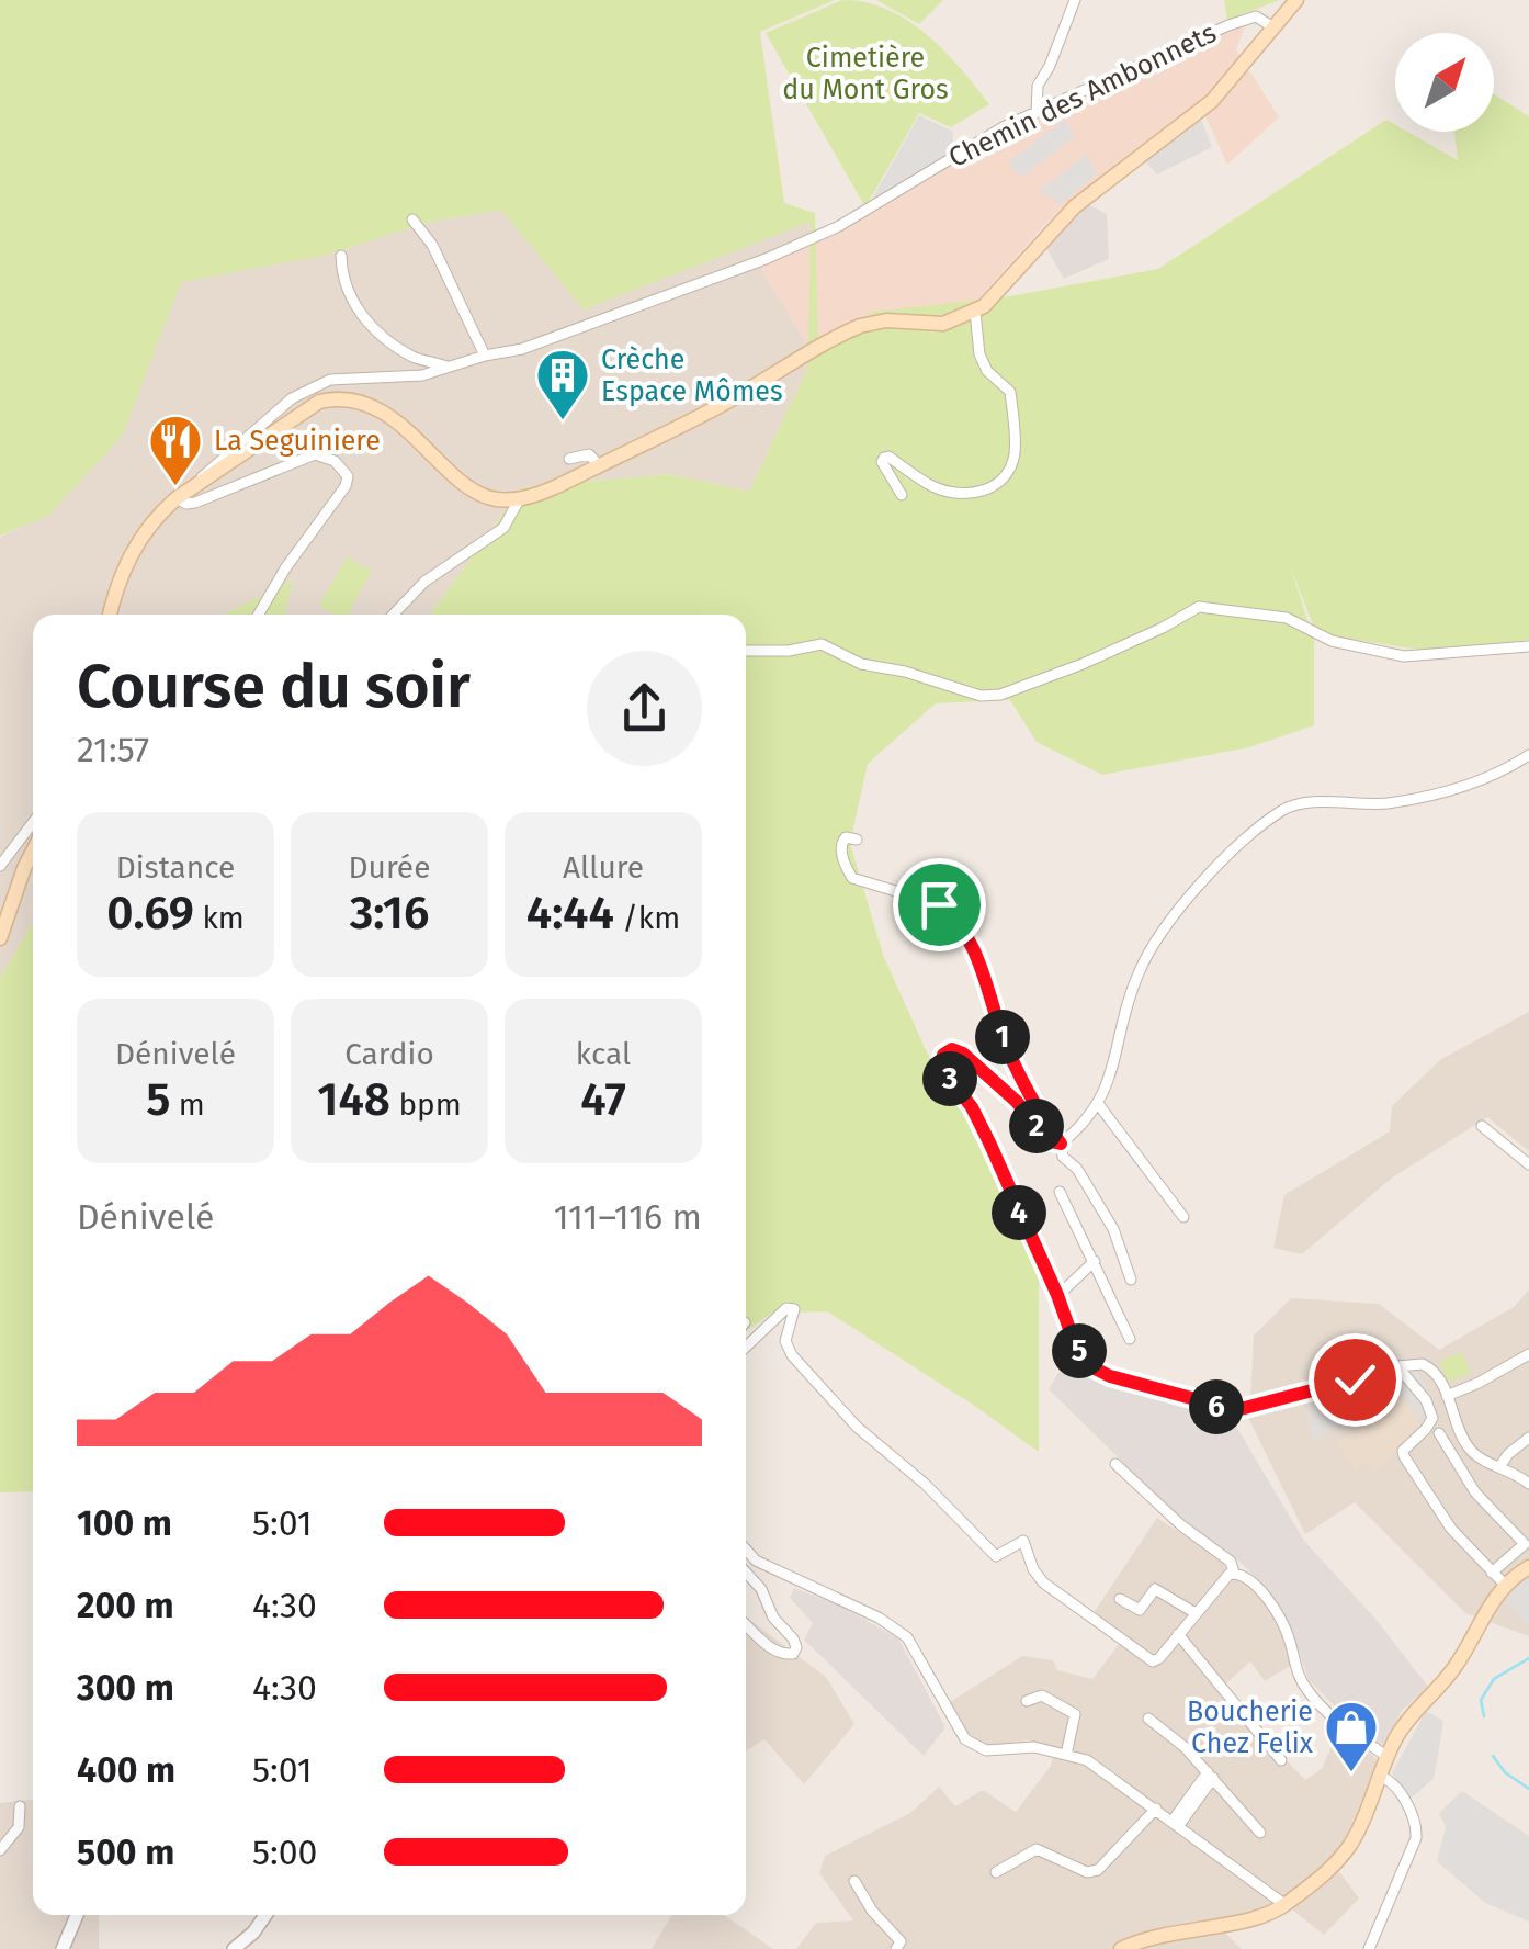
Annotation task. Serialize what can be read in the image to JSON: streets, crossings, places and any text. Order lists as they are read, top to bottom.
{
  "streets": {
    "street": ["Chemin des Ambonnets"]
  },
  "parks": ["Cimetière du Mont Gros"],
  "places": {
    "building": ["Crèche Espace Mômes"],
    "restaurant": ["La Seguiniere"],
    "shop": ["Boucherie Chez Felix"]
  },
  "north": "top right",
  "page": {
    "heading": ["Course du soir", "21:57"],
    "stats": [
      ["Distance", "0.69 km"],
      ["Durée", "3:16"],
      ["Allure", "4:44 /km"],
      ["Dénivelé", "5 m"],
      ["Cardio", "148 bpm"],
      ["kcal", "47"]
    ],
    "pins": [
      "1",
      "3",
      "2",
      "4",
      "5",
      "6"
    ],
    "chart": ["Dénivelé", "111–116 m"],
    "list": [
      {
        "name": "100 m",
        "note": "5:01"
      },
      {
        "name": "200 m",
        "note": "4:30"
      },
      {
        "name": "300 m",
        "note": "4:30"
      },
      {
        "name": "400 m",
        "note": "5:01"
      },
      {
        "name": "500 m",
        "note": "5:00"
      }
    ]
  }
}
